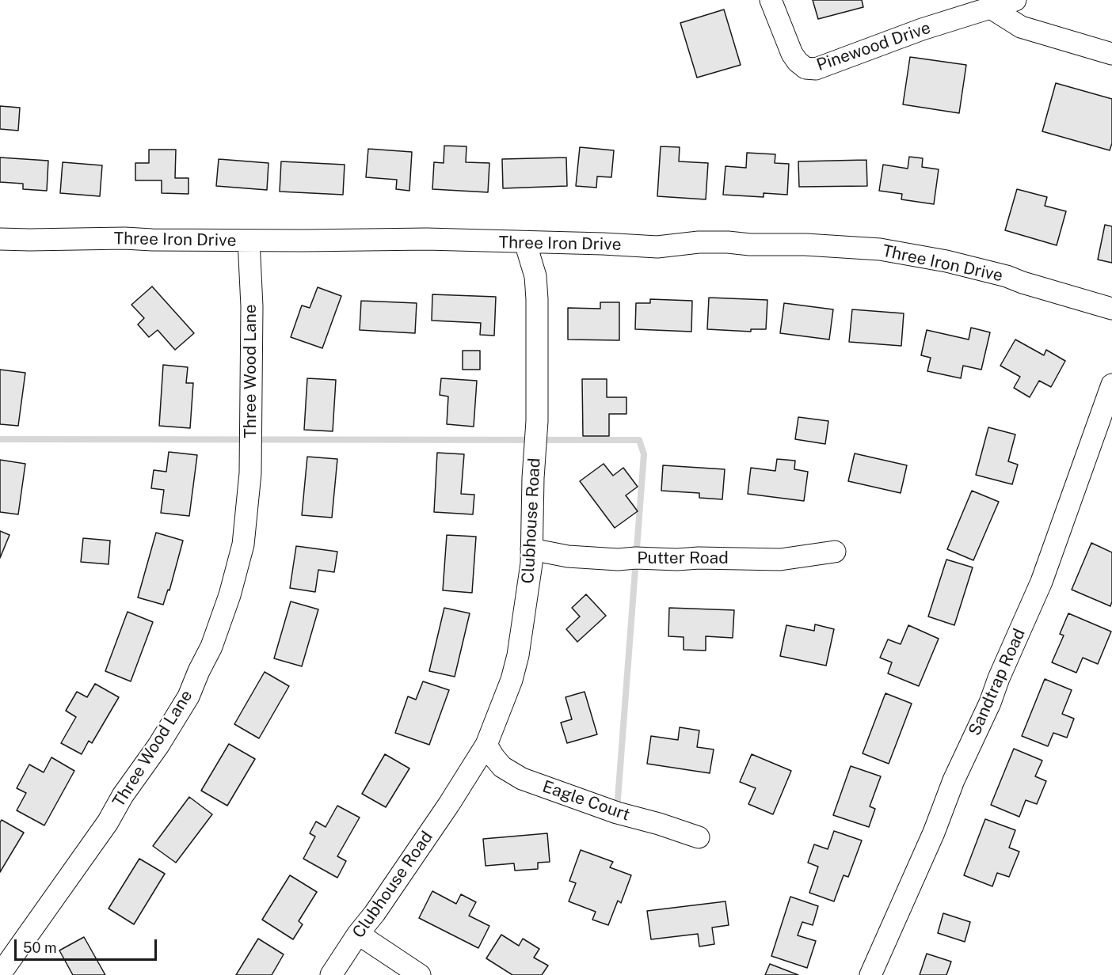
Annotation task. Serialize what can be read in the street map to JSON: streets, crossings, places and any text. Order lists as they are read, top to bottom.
{
  "streets": {
    "street": [
      "Pinewood Drive",
      "Three Iron Drive",
      "Three Wood Lane",
      "Clubhouse Road",
      "Putter Road",
      "Sandtrap Road",
      "Eagle Court"
    ]
  },
  "crossings": [
    ["Three Iron Drive", "Three Wood Lane"],
    ["Three Iron Drive", "Clubhouse Road"],
    ["Clubhouse Road", "Putter Road"],
    ["Clubhouse Road", "Eagle Court"]
  ],
  "scale_bar": "50 m"
}
